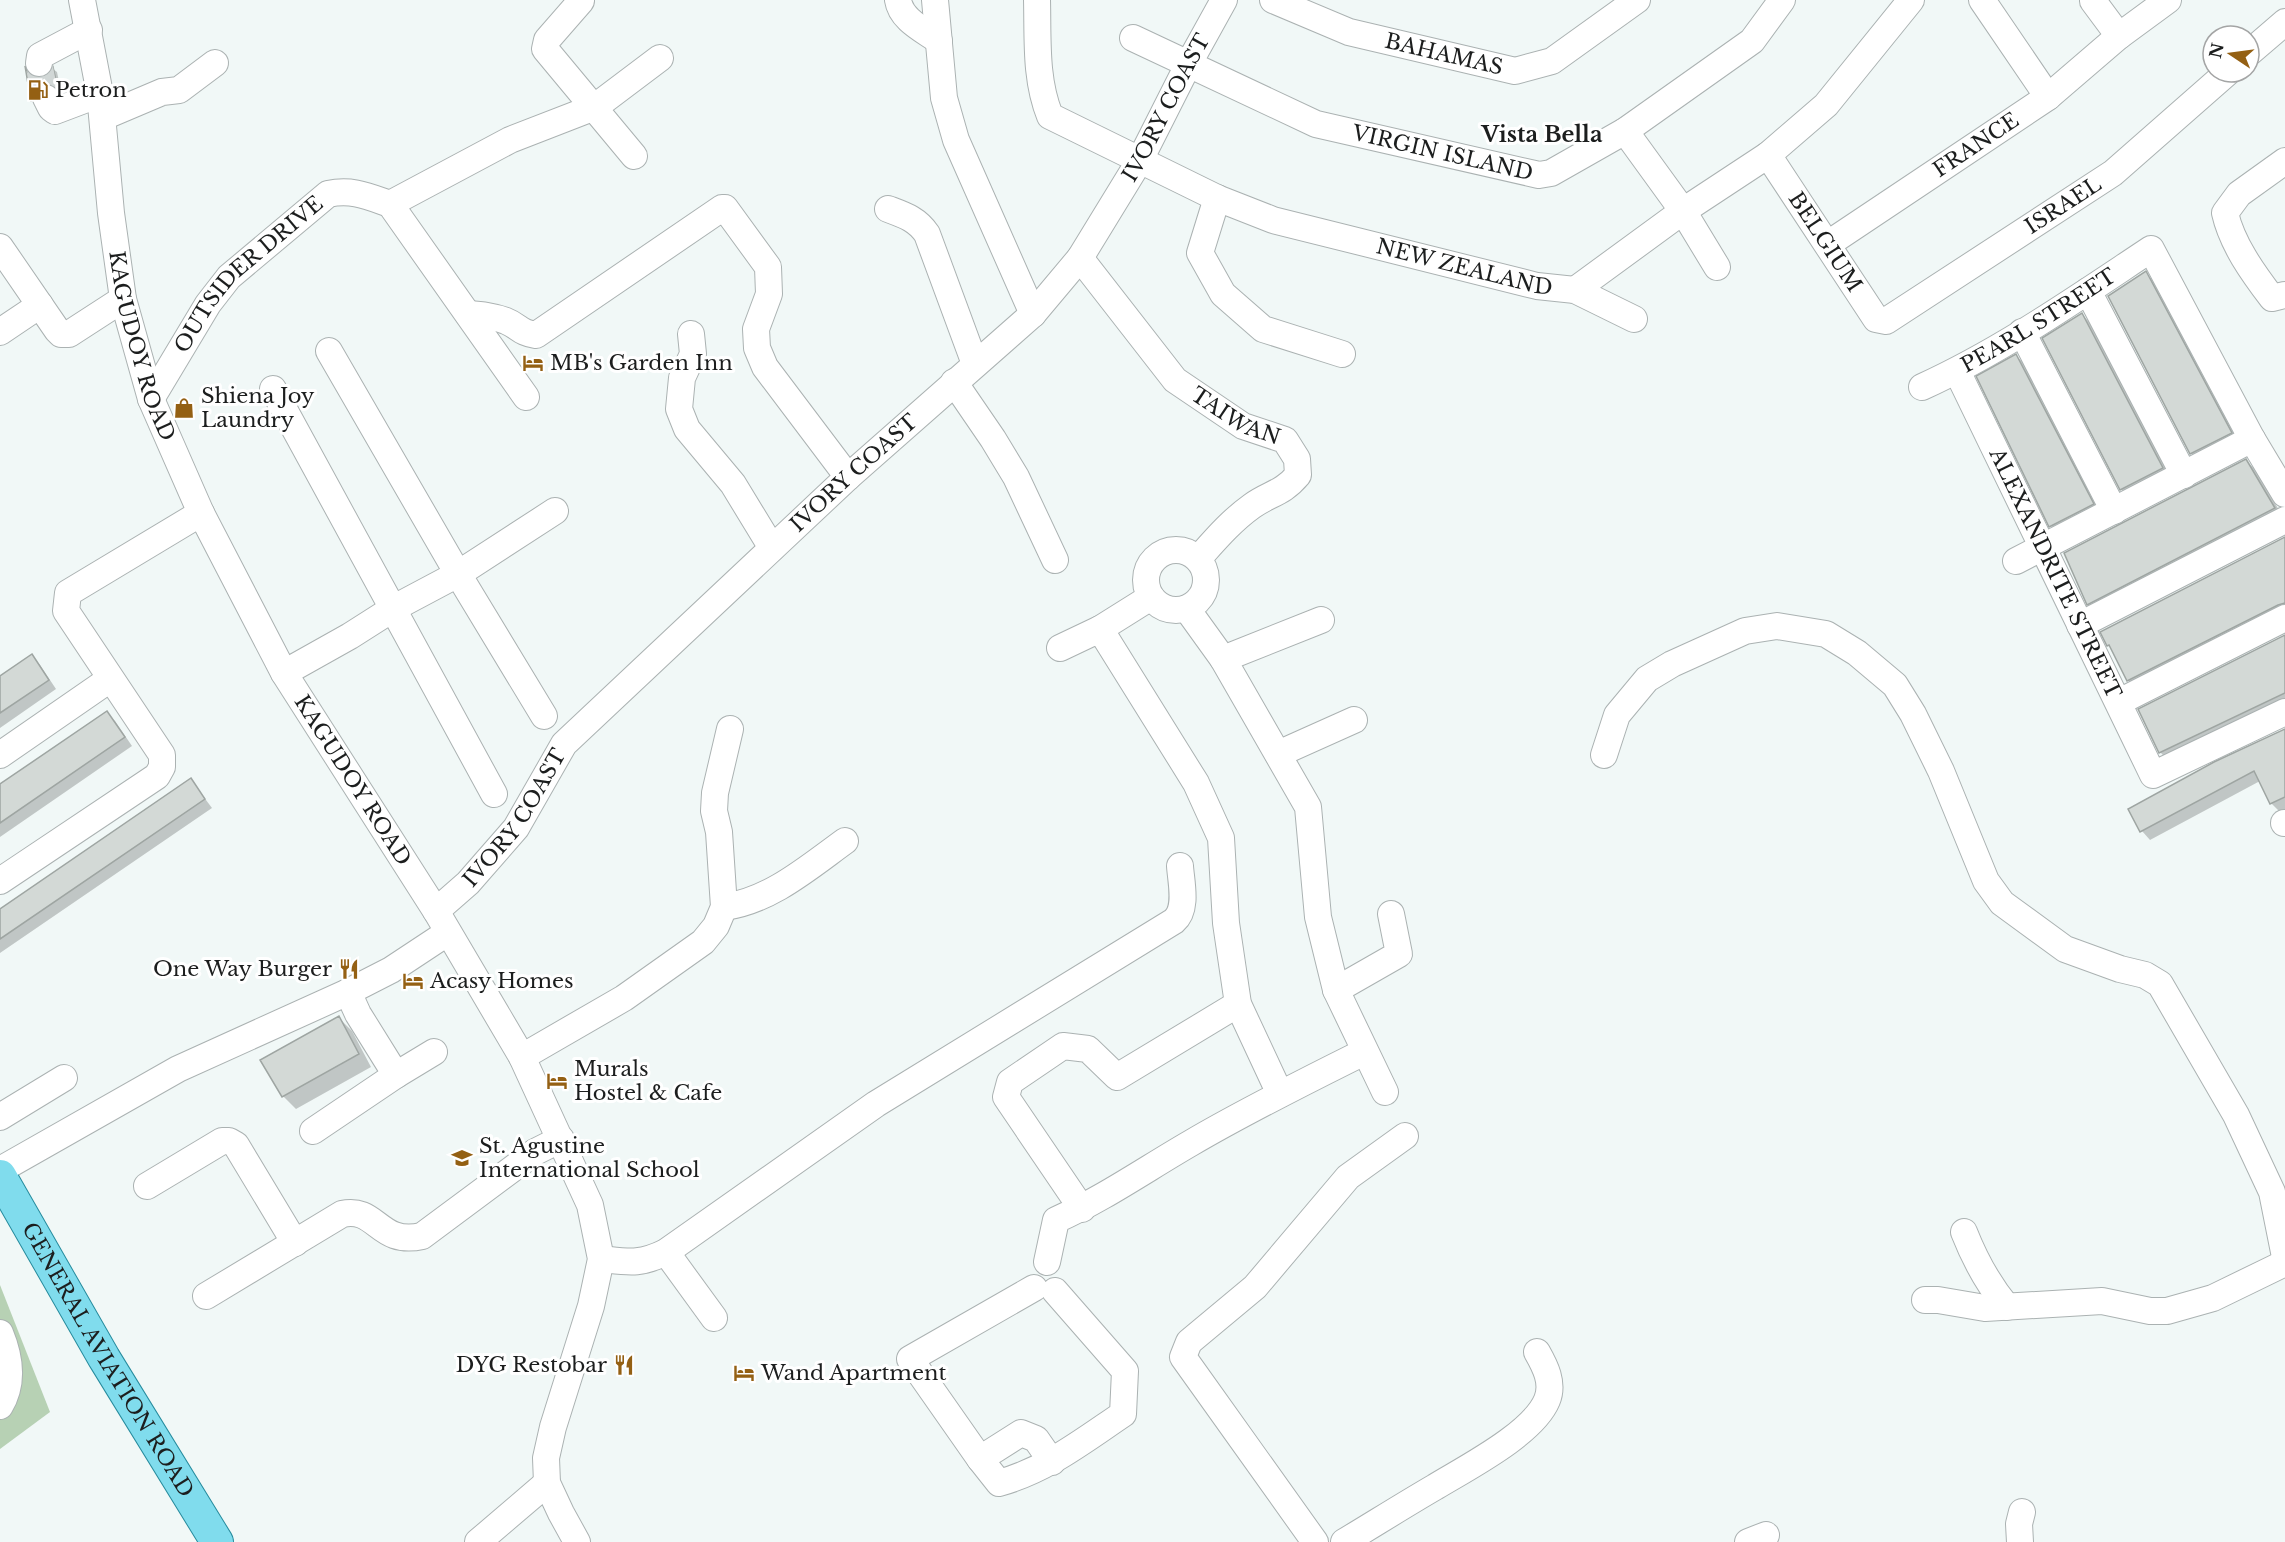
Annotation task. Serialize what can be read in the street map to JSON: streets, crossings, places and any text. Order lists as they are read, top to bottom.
{
  "streets": {
    "main road": ["GENERAL AVIATION ROAD"],
    "street": [
      "BAHAMAS",
      "IVORY COAST",
      "FRANCE",
      "VIRGIN ISLAND",
      "ISRAEL",
      "BELGIUM",
      "NEW ZEALAND",
      "OUTSIDER DRIVE",
      "PEARL STREET",
      "KAGUDOY ROAD",
      "TAIWAN",
      "ALEXANDRITE STREET"
    ]
  },
  "crossings": [
    ["IVORY COAST", "VIRGIN ISLAND"],
    ["IVORY COAST", "NEW ZEALAND"],
    ["IVORY COAST", "KAGUDOY ROAD"],
    ["IVORY COAST", "TAIWAN"],
    ["FRANCE", "BELGIUM"],
    ["ISRAEL", "BELGIUM"],
    ["BELGIUM", "NEW ZEALAND"],
    ["OUTSIDER DRIVE", "KAGUDOY ROAD"],
    ["PEARL STREET", "ALEXANDRITE STREET"]
  ],
  "districts": ["Vista Bella"],
  "places": {
    "fuel station": ["Petron"],
    "hotel": [
      "MB's Garden Inn",
      "Acasy Homes",
      "Murals Hostel & Cafe",
      "Wand Apartment"
    ],
    "shop": ["Shiena Joy Laundry"],
    "restaurant": ["One Way Burger", "DYG Restobar"],
    "school or university": ["St. Agustine International School"]
  },
  "north": "left"
}
